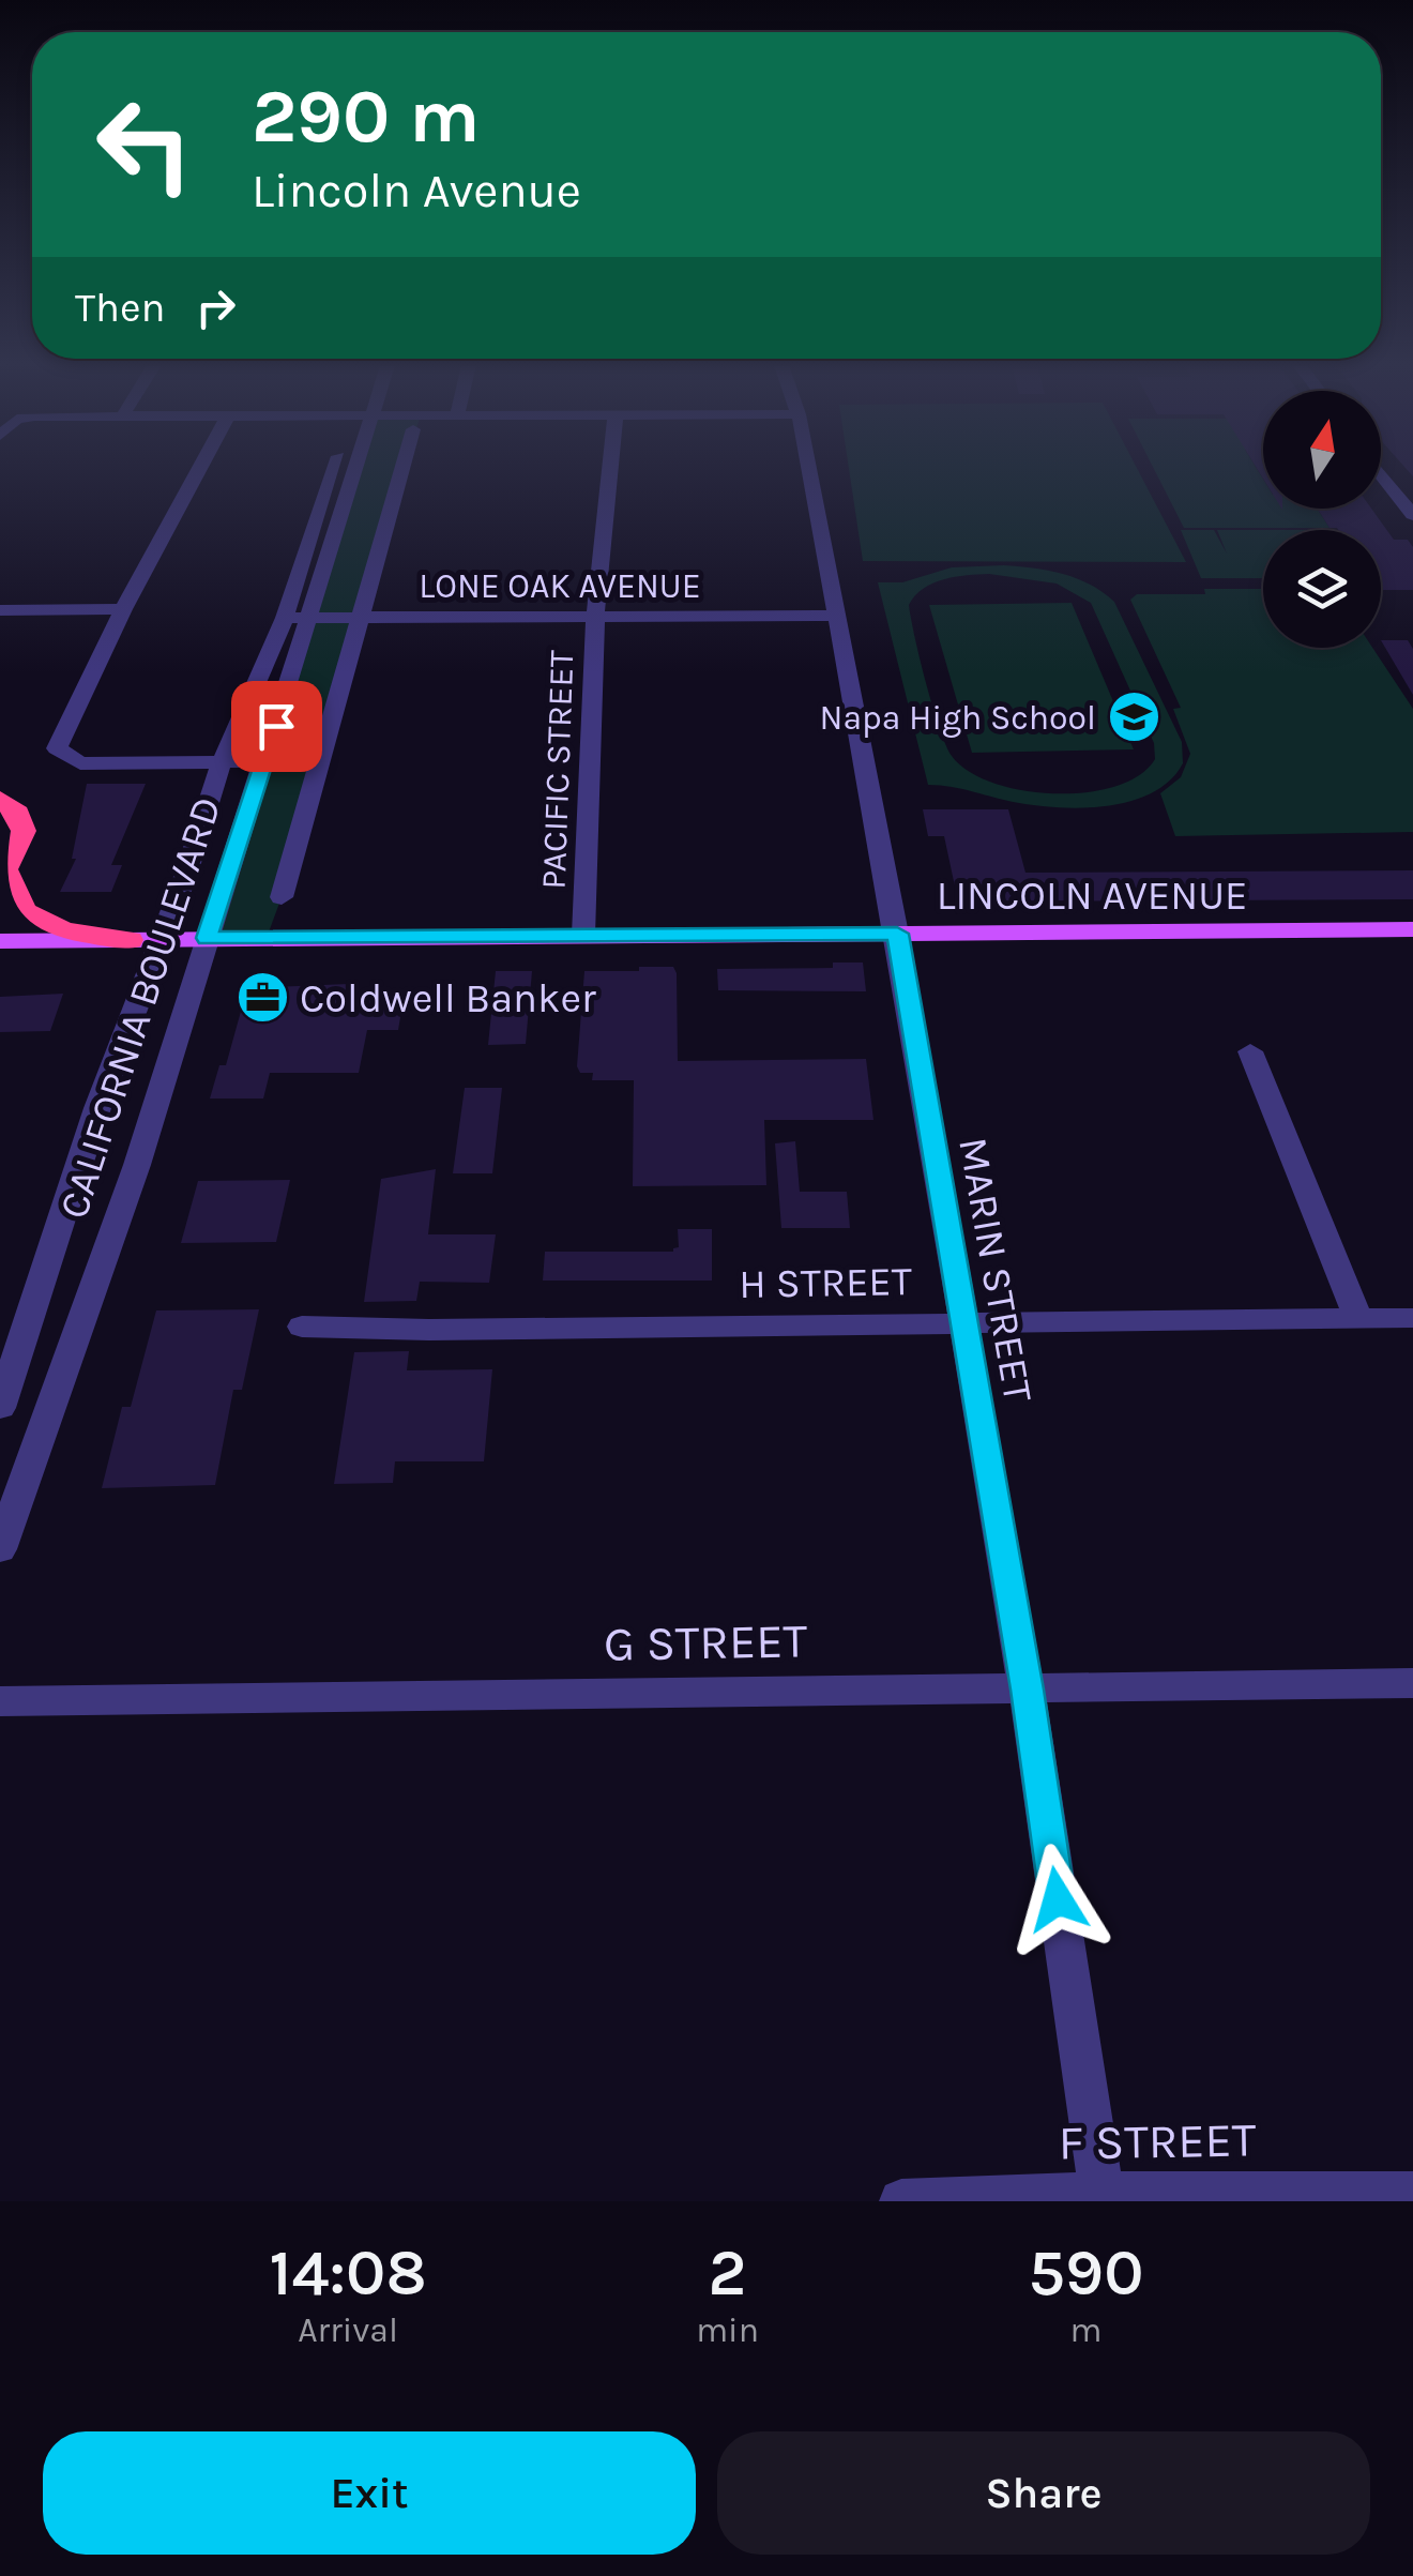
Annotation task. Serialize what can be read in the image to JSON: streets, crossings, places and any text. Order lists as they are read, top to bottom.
{
  "streets": {
    "main road": ["LINCOLN AVENUE"],
    "street": [
      "LONE OAK AVENUE",
      "PACIFIC STREET",
      "CALIFORNIA BOULEVARD",
      "MARIN STREET",
      "H STREET",
      "G STREET",
      "F STREET"
    ]
  },
  "crossings": [
    ["LONE OAK AVENUE", "PACIFIC STREET"],
    ["LONE OAK AVENUE", "CALIFORNIA BOULEVARD"],
    ["LONE OAK AVENUE", "MARIN STREET"],
    ["PACIFIC STREET", "LINCOLN AVENUE"],
    ["LINCOLN AVENUE", "CALIFORNIA BOULEVARD"],
    ["LINCOLN AVENUE", "MARIN STREET"],
    ["MARIN STREET", "H STREET"],
    ["MARIN STREET", "G STREET"],
    ["MARIN STREET", "F STREET"]
  ],
  "places": {
    "school or university": ["Napa High School"],
    "office": ["Coldwell Banker"]
  },
  "north": "top",
  "page": {
    "turn": ["290 m", "Lincoln Avenue"],
    "then": "Then",
    "eta": [
      "14:08",
      "Arrival",
      "2",
      "min",
      "590",
      "m"
    ],
    "buttons": ["Exit", "Share"]
  }
}
